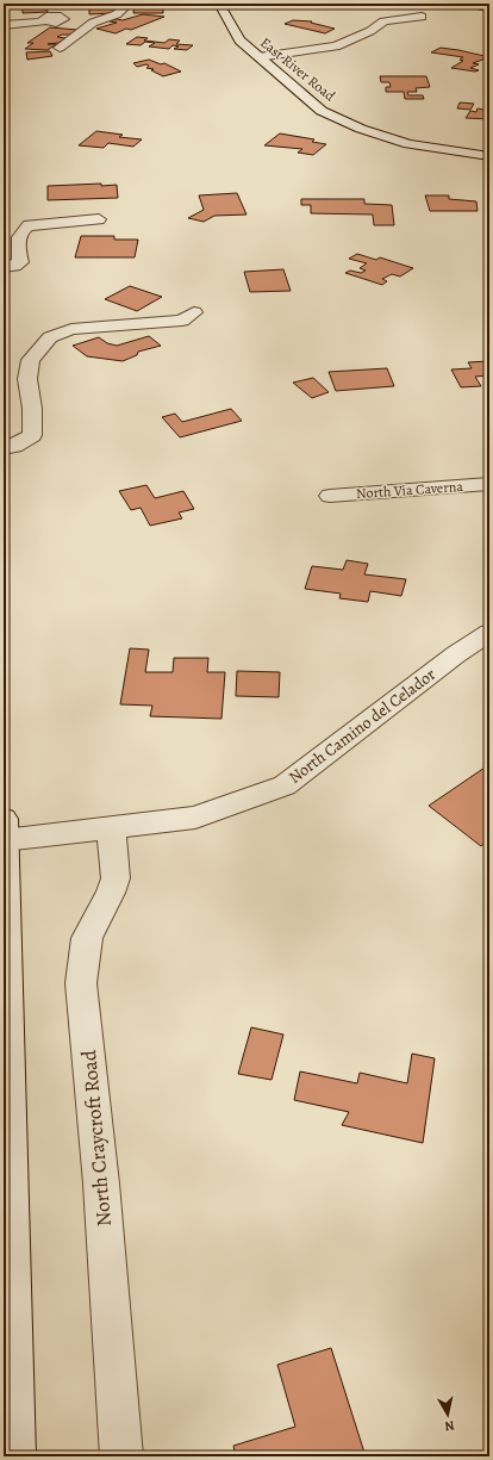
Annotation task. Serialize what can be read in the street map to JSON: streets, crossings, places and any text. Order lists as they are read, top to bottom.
{
  "streets": {
    "street": [
      "East River Road",
      "North Via Caverna",
      "North Camino del Celador",
      "North Craycroft Road"
    ]
  },
  "crossings": [
    ["North Camino del Celador", "North Craycroft Road"]
  ],
  "north": "bottom"
}
